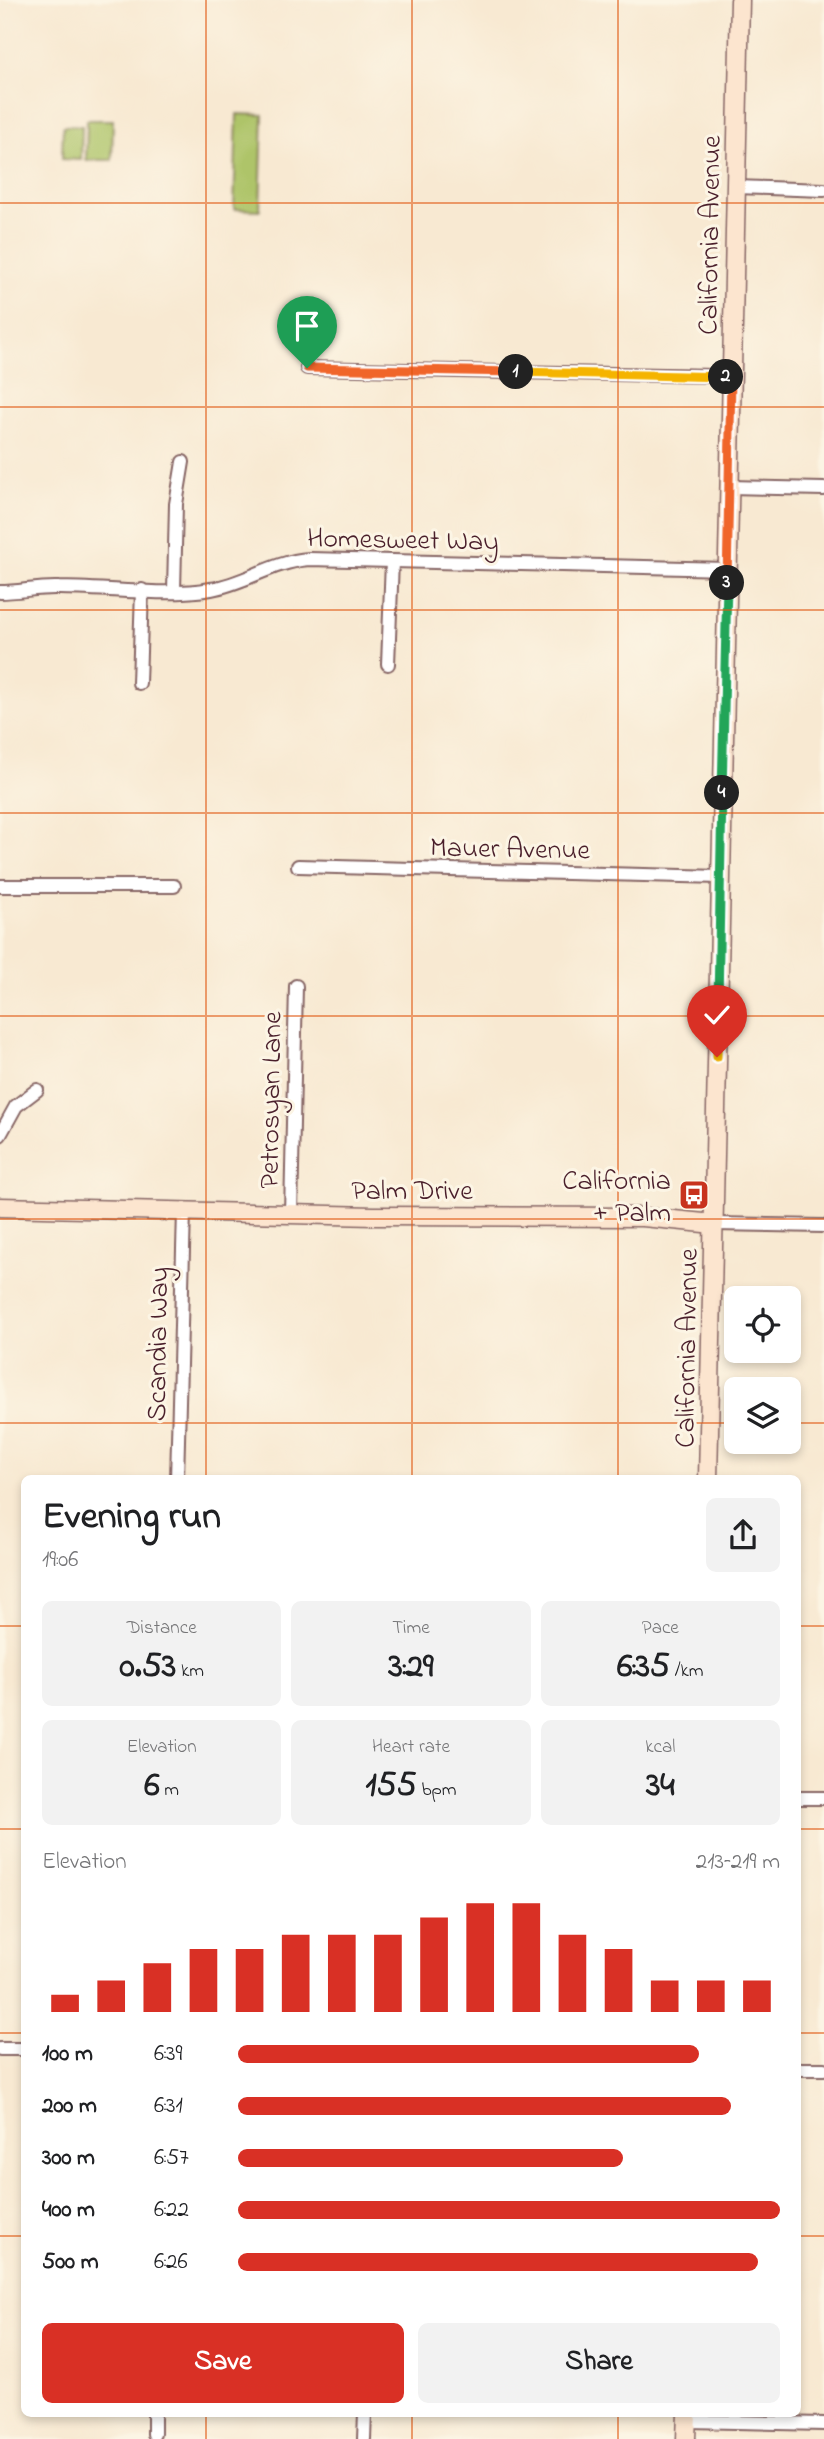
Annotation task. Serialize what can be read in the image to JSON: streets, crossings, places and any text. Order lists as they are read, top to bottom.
{
  "streets": {
    "street": [
      "California Avenue",
      "Homesweet Way",
      "Mauer Avenue",
      "Petrosyan Lane",
      "Palm Drive",
      "Scandia Way"
    ]
  },
  "crossings": [
    ["California Avenue", "Homesweet Way"],
    ["California Avenue", "Mauer Avenue"],
    ["California Avenue", "Palm Drive"],
    ["Petrosyan Lane", "Palm Drive"],
    ["Palm Drive", "Scandia Way"]
  ],
  "places": {
    "bus stop": ["California + Palm"]
  },
  "page": {
    "pins": [
      "1",
      "2",
      "3",
      "4"
    ],
    "heading": ["Evening run", "19:06"],
    "stats": [
      ["Distance", "0.53 km"],
      ["Time", "3:29"],
      ["Pace", "6:35 /km"],
      ["Elevation", "6 m"],
      ["Heart rate", "155 bpm"],
      ["kcal", "34"]
    ],
    "chart": ["Elevation", "213–219 m"],
    "list": [
      {
        "name": "100 m",
        "note": "6:39"
      },
      {
        "name": "200 m",
        "note": "6:31"
      },
      {
        "name": "300 m",
        "note": "6:57"
      },
      {
        "name": "400 m",
        "note": "6:22"
      },
      {
        "name": "500 m",
        "note": "6:26"
      }
    ],
    "buttons": ["Save", "Share"]
  }
}
